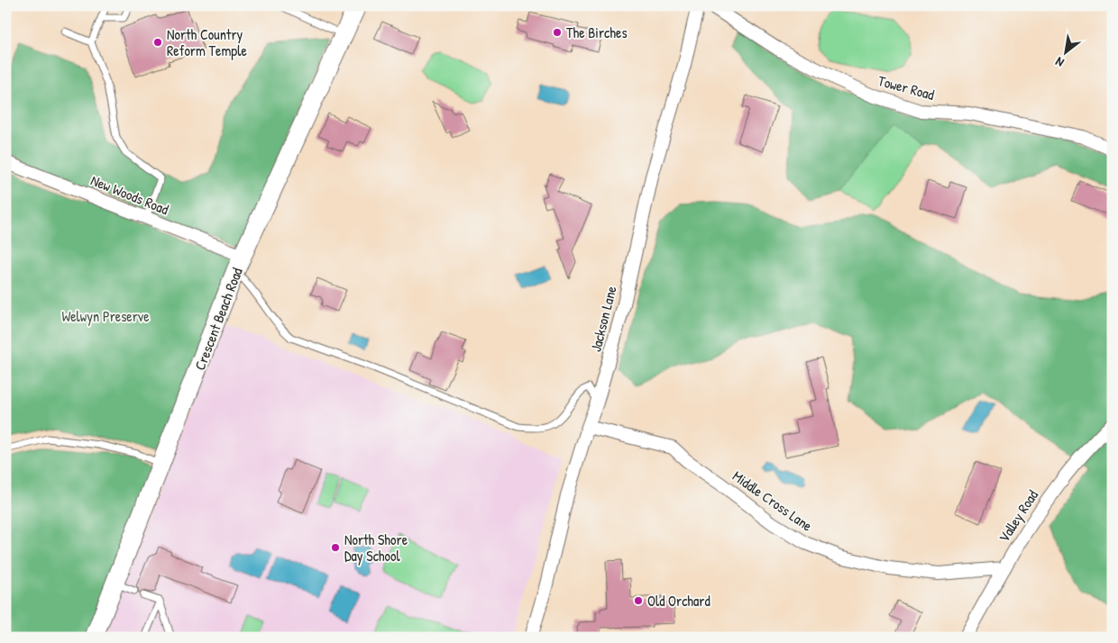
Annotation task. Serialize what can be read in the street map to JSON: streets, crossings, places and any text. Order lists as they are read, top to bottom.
{
  "streets": {
    "street": [
      "Tower Road",
      "New Woods Road",
      "Crescent Beach Road",
      "Jackson Lane",
      "Middle Cross Lane",
      "Valley Road"
    ]
  },
  "crossings": [
    ["New Woods Road", "Crescent Beach Road"],
    ["Jackson Lane", "Middle Cross Lane"],
    ["Middle Cross Lane", "Valley Road"]
  ],
  "parks": ["Welwyn Preserve"],
  "places": [
    "The Birches",
    "North Country Reform Temple",
    "North Shore Day School",
    "Old Orchard"
  ],
  "north": "bottom left"
}
